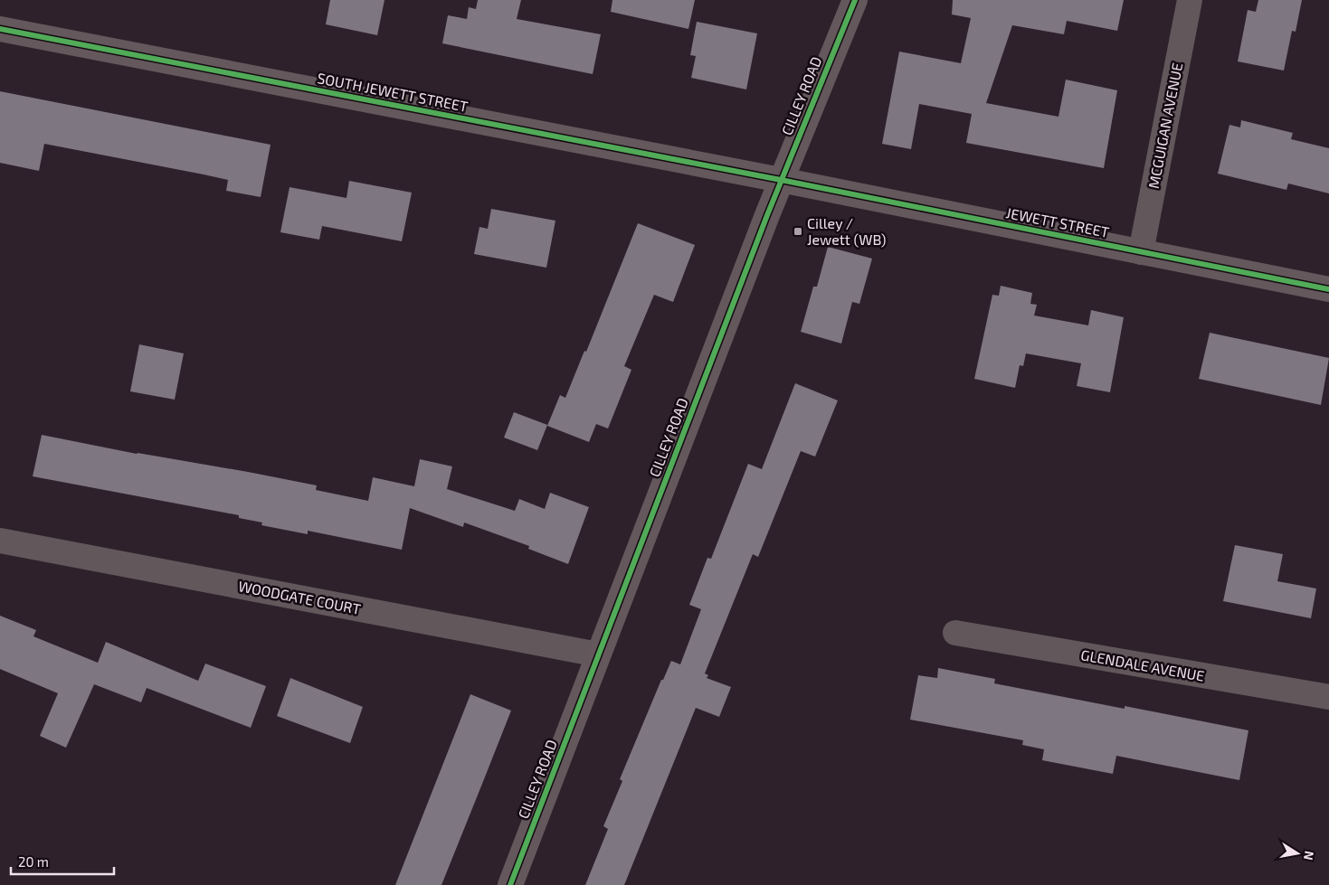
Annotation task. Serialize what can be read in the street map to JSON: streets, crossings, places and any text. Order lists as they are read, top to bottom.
{
  "streets": {
    "street": [
      "SOUTH JEWETT STREET",
      "CILLEY ROAD",
      "MCGUIGAN AVENUE",
      "JEWETT STREET",
      "WOODGATE COURT",
      "GLENDALE AVENUE"
    ]
  },
  "crossings": [
    ["SOUTH JEWETT STREET", "CILLEY ROAD"],
    ["SOUTH JEWETT STREET", "JEWETT STREET"],
    ["CILLEY ROAD", "JEWETT STREET"],
    ["CILLEY ROAD", "WOODGATE COURT"],
    ["MCGUIGAN AVENUE", "JEWETT STREET"]
  ],
  "places": {
    "transit": ["Cilley / Jewett (WB)"]
  },
  "scale_bar": "20 m",
  "north": "right"
}
